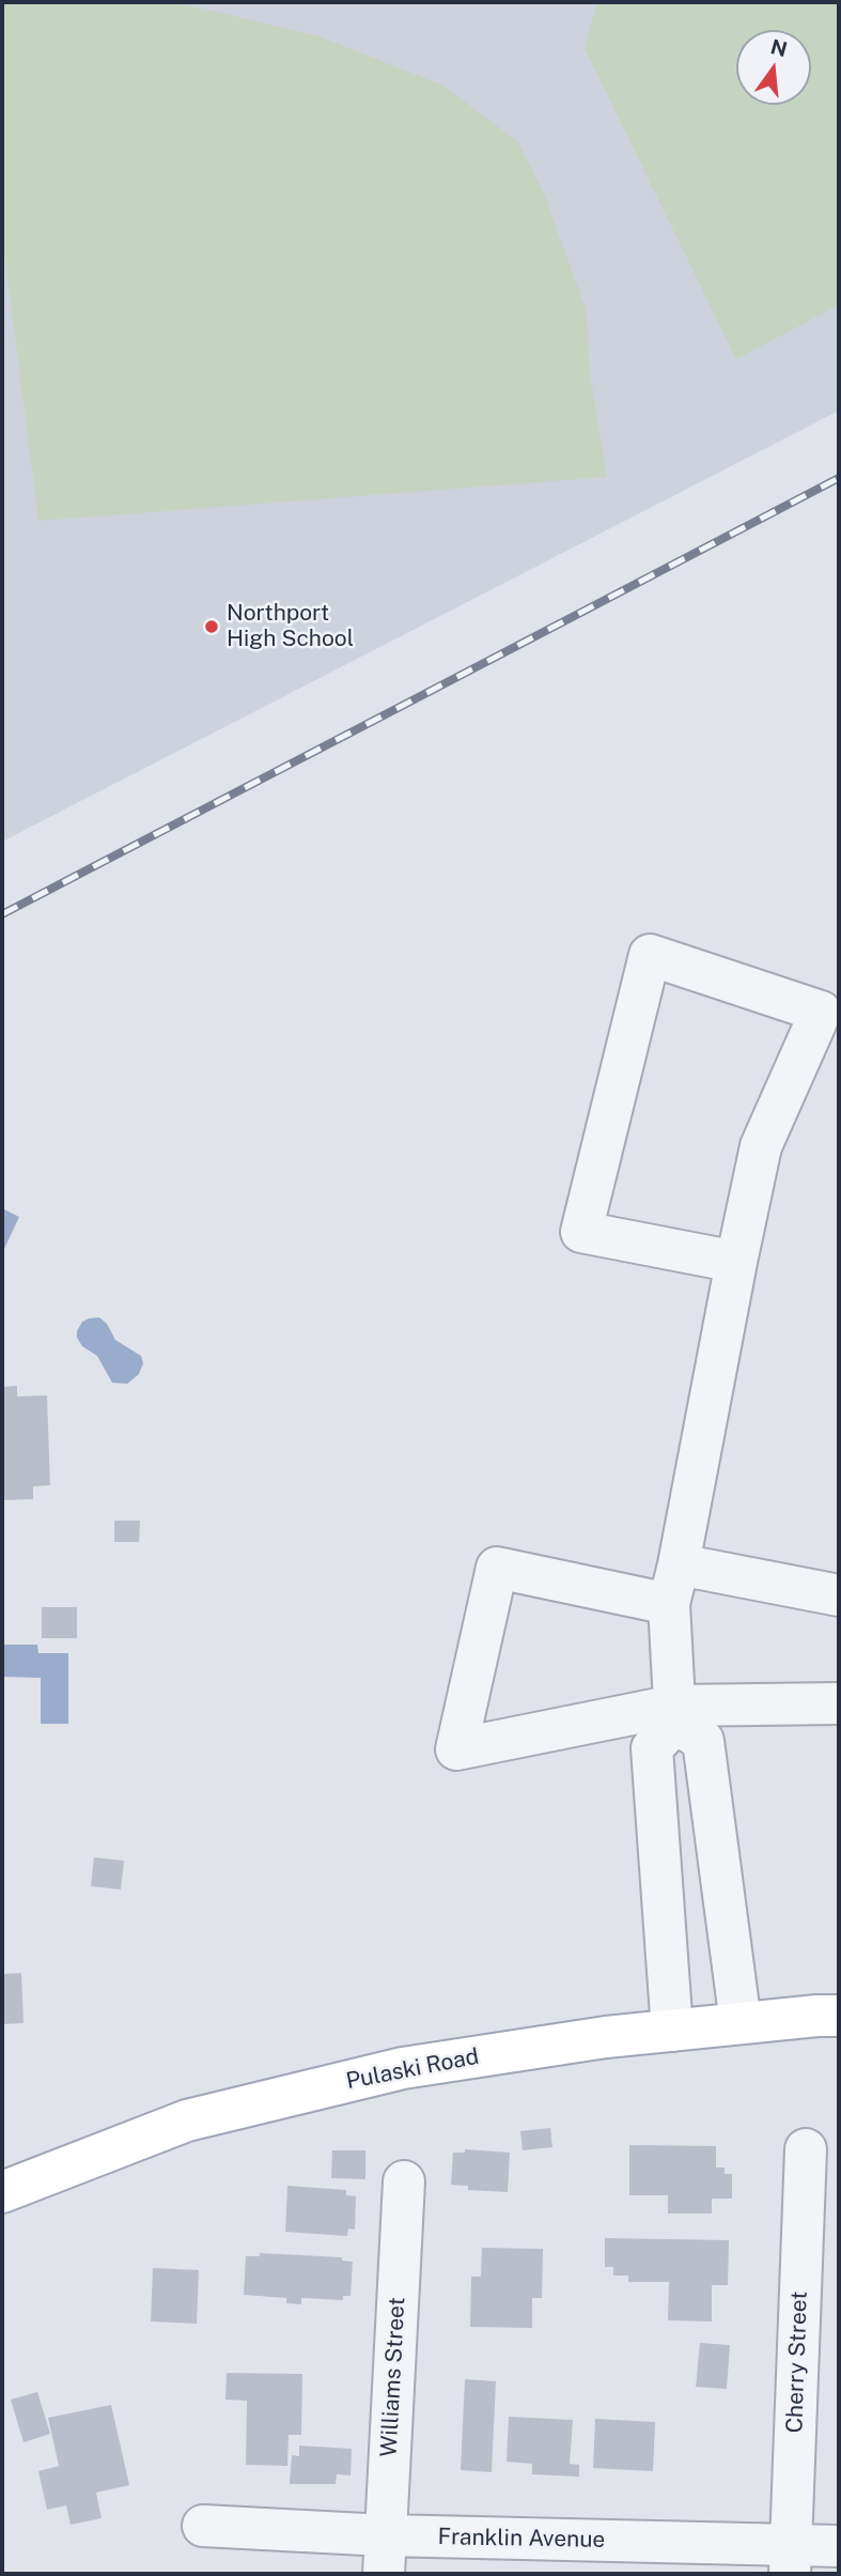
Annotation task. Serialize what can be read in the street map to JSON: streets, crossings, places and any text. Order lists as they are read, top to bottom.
{
  "streets": {
    "main road": ["Pulaski Road"],
    "street": ["Cherry Street", "Williams Street", "Franklin Avenue"]
  },
  "crossings": [
    ["Cherry Street", "Franklin Avenue"],
    ["Williams Street", "Franklin Avenue"]
  ],
  "places": ["Northport High School"],
  "north": "top"
}
